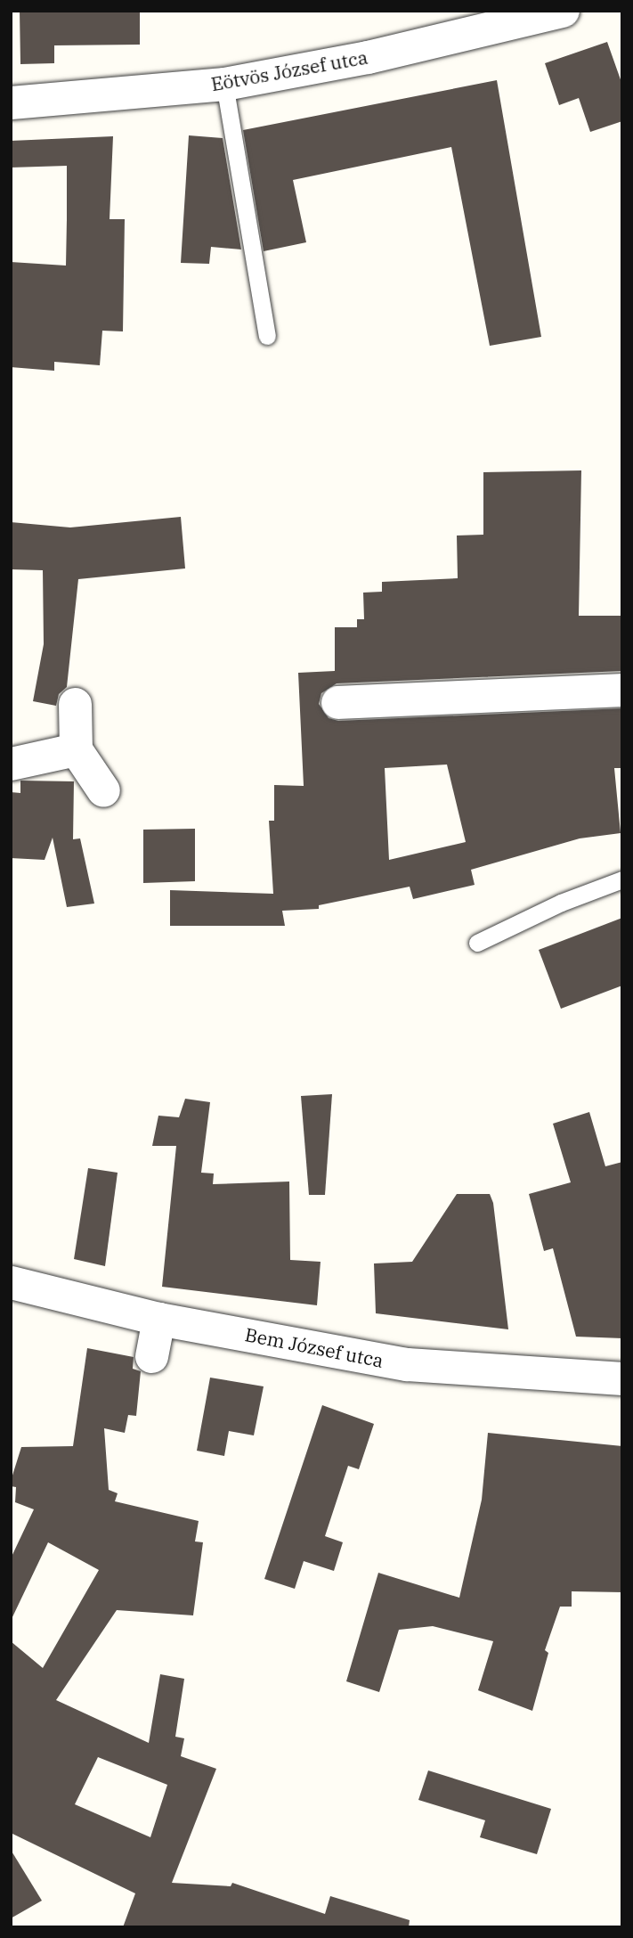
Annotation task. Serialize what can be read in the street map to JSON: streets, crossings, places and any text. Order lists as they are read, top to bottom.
{
  "streets": {
    "street": ["Eötvös József utca", "Bem József utca"]
  }
}
